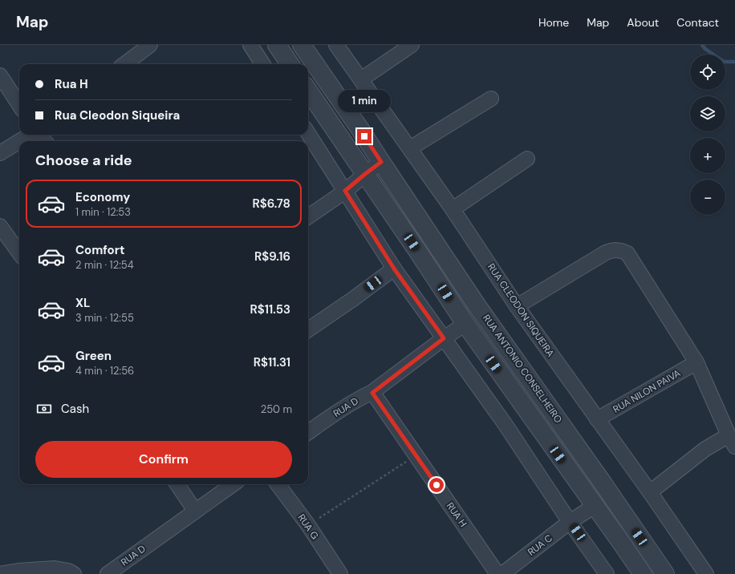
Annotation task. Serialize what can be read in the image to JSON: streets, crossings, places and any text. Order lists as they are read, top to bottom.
{
  "streets": {
    "street": [
      "RUA CLEODON SIQUEIRA",
      "RUA ANTONIO CONSELHEIRO",
      "RUA NILON PAIVA",
      "RUA D",
      "RUA H",
      "RUA G",
      "RUA C"
    ]
  },
  "crossings": [
    ["RUA CLEODON SIQUEIRA", "RUA NILON PAIVA"],
    ["RUA ANTONIO CONSELHEIRO", "RUA D"],
    ["RUA ANTONIO CONSELHEIRO", "RUA C"],
    ["RUA D", "RUA H"]
  ],
  "page": {
    "header": "Map",
    "nav": [
      "Home",
      "Map",
      "About",
      "Contact"
    ],
    "map_buttons": ["+", "−"],
    "banner": ["Rua H", "Rua Cleodon Siqueira"],
    "bubble": "1 min",
    "heading": "Choose a ride",
    "list": [
      {
        "name": "Economy",
        "note": "1 min · 12:53",
        "value": "R$6.78"
      },
      {
        "name": "Comfort",
        "note": "2 min · 12:54",
        "value": "R$9.16"
      },
      {
        "name": "XL",
        "note": "3 min · 12:55",
        "value": "R$11.53"
      },
      {
        "name": "Green",
        "note": "4 min · 12:56",
        "value": "R$11.31"
      }
    ],
    "pay": ["Cash", "250 m"],
    "buttons": "Confirm"
  }
}
